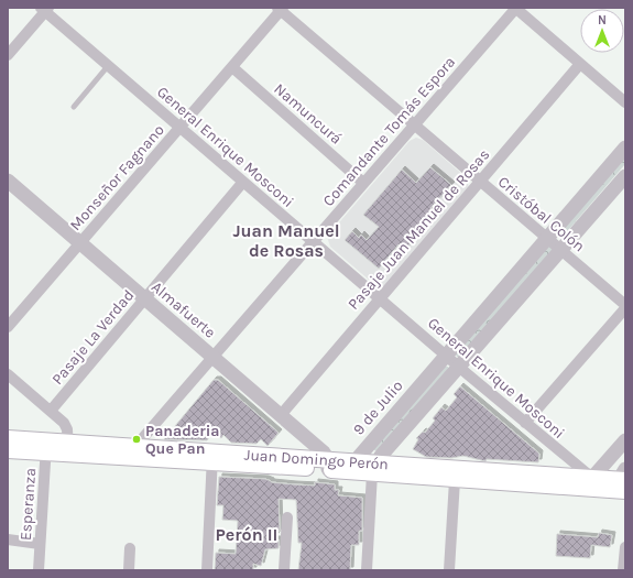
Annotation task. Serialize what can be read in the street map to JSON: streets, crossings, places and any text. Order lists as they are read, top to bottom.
{
  "streets": {
    "main road": ["Juan Domingo Perón"],
    "street": [
      "Namuncurá",
      "Comandante Tomás Espora",
      "General Enrique Mosconi",
      "Monseñor Fagnano",
      "Cristóbal Colón",
      "Pasaje Juan Manuel de Rosas",
      "Almafuerte",
      "Pasaje La Verdad",
      "9 de Julio",
      "Esperanza"
    ]
  },
  "crossings": [
    ["Namuncurá", "Comandante Tomás Espora"],
    ["Namuncurá", "Monseñor Fagnano"],
    ["Comandante Tomás Espora", "General Enrique Mosconi"],
    ["Comandante Tomás Espora", "Cristóbal Colón"],
    ["Comandante Tomás Espora", "Almafuerte"],
    ["Comandante Tomás Espora", "Juan Domingo Perón"],
    ["General Enrique Mosconi", "Monseñor Fagnano"],
    ["General Enrique Mosconi", "Pasaje Juan Manuel de Rosas"],
    ["General Enrique Mosconi", "Pasaje La Verdad"],
    ["General Enrique Mosconi", "9 de Julio"],
    ["General Enrique Mosconi", "Juan Domingo Perón"],
    ["Monseñor Fagnano", "Cristóbal Colón"],
    ["Monseñor Fagnano", "Almafuerte"],
    ["Cristóbal Colón", "Pasaje Juan Manuel de Rosas"],
    ["Cristóbal Colón", "9 de Julio"],
    ["Pasaje Juan Manuel de Rosas", "Almafuerte"],
    ["Almafuerte", "Pasaje La Verdad"],
    ["Almafuerte", "Juan Domingo Perón"],
    ["9 de Julio", "Juan Domingo Perón"],
    ["Juan Domingo Perón", "Esperanza"]
  ],
  "districts": ["Juan Manuel de Rosas", "Perón II"],
  "places": ["Panaderia Que Pan"],
  "north": "top"
}
